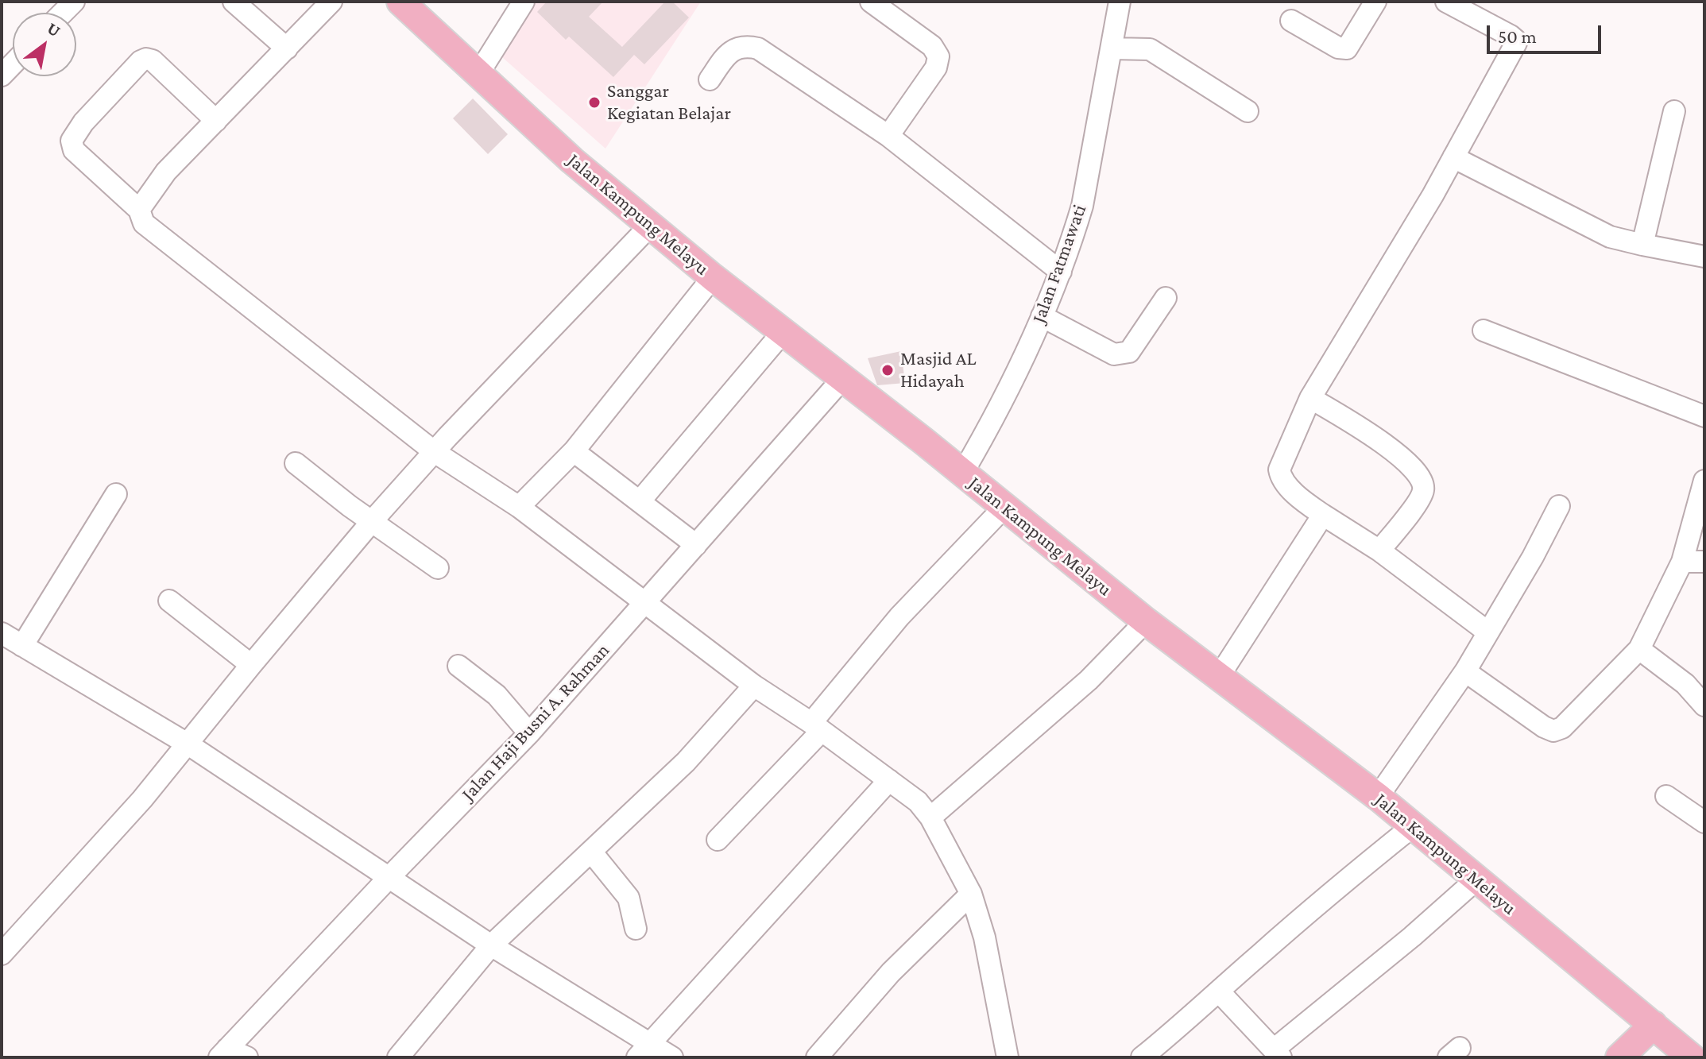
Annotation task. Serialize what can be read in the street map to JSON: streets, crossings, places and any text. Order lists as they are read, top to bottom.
{
  "streets": {
    "main road": ["Jalan Kampung Melayu"],
    "street": ["Jalan Fatmawati", "Jalan Haji Busni A. Rahman"]
  },
  "crossings": [
    ["Jalan Kampung Melayu", "Jalan Fatmawati"],
    ["Jalan Kampung Melayu", "Jalan Haji Busni A. Rahman"]
  ],
  "places": ["Sanggar Kegiatan Belajar", "Masjid AL Hidayah"],
  "scale_bar": "50 m",
  "north": "top right"
}
